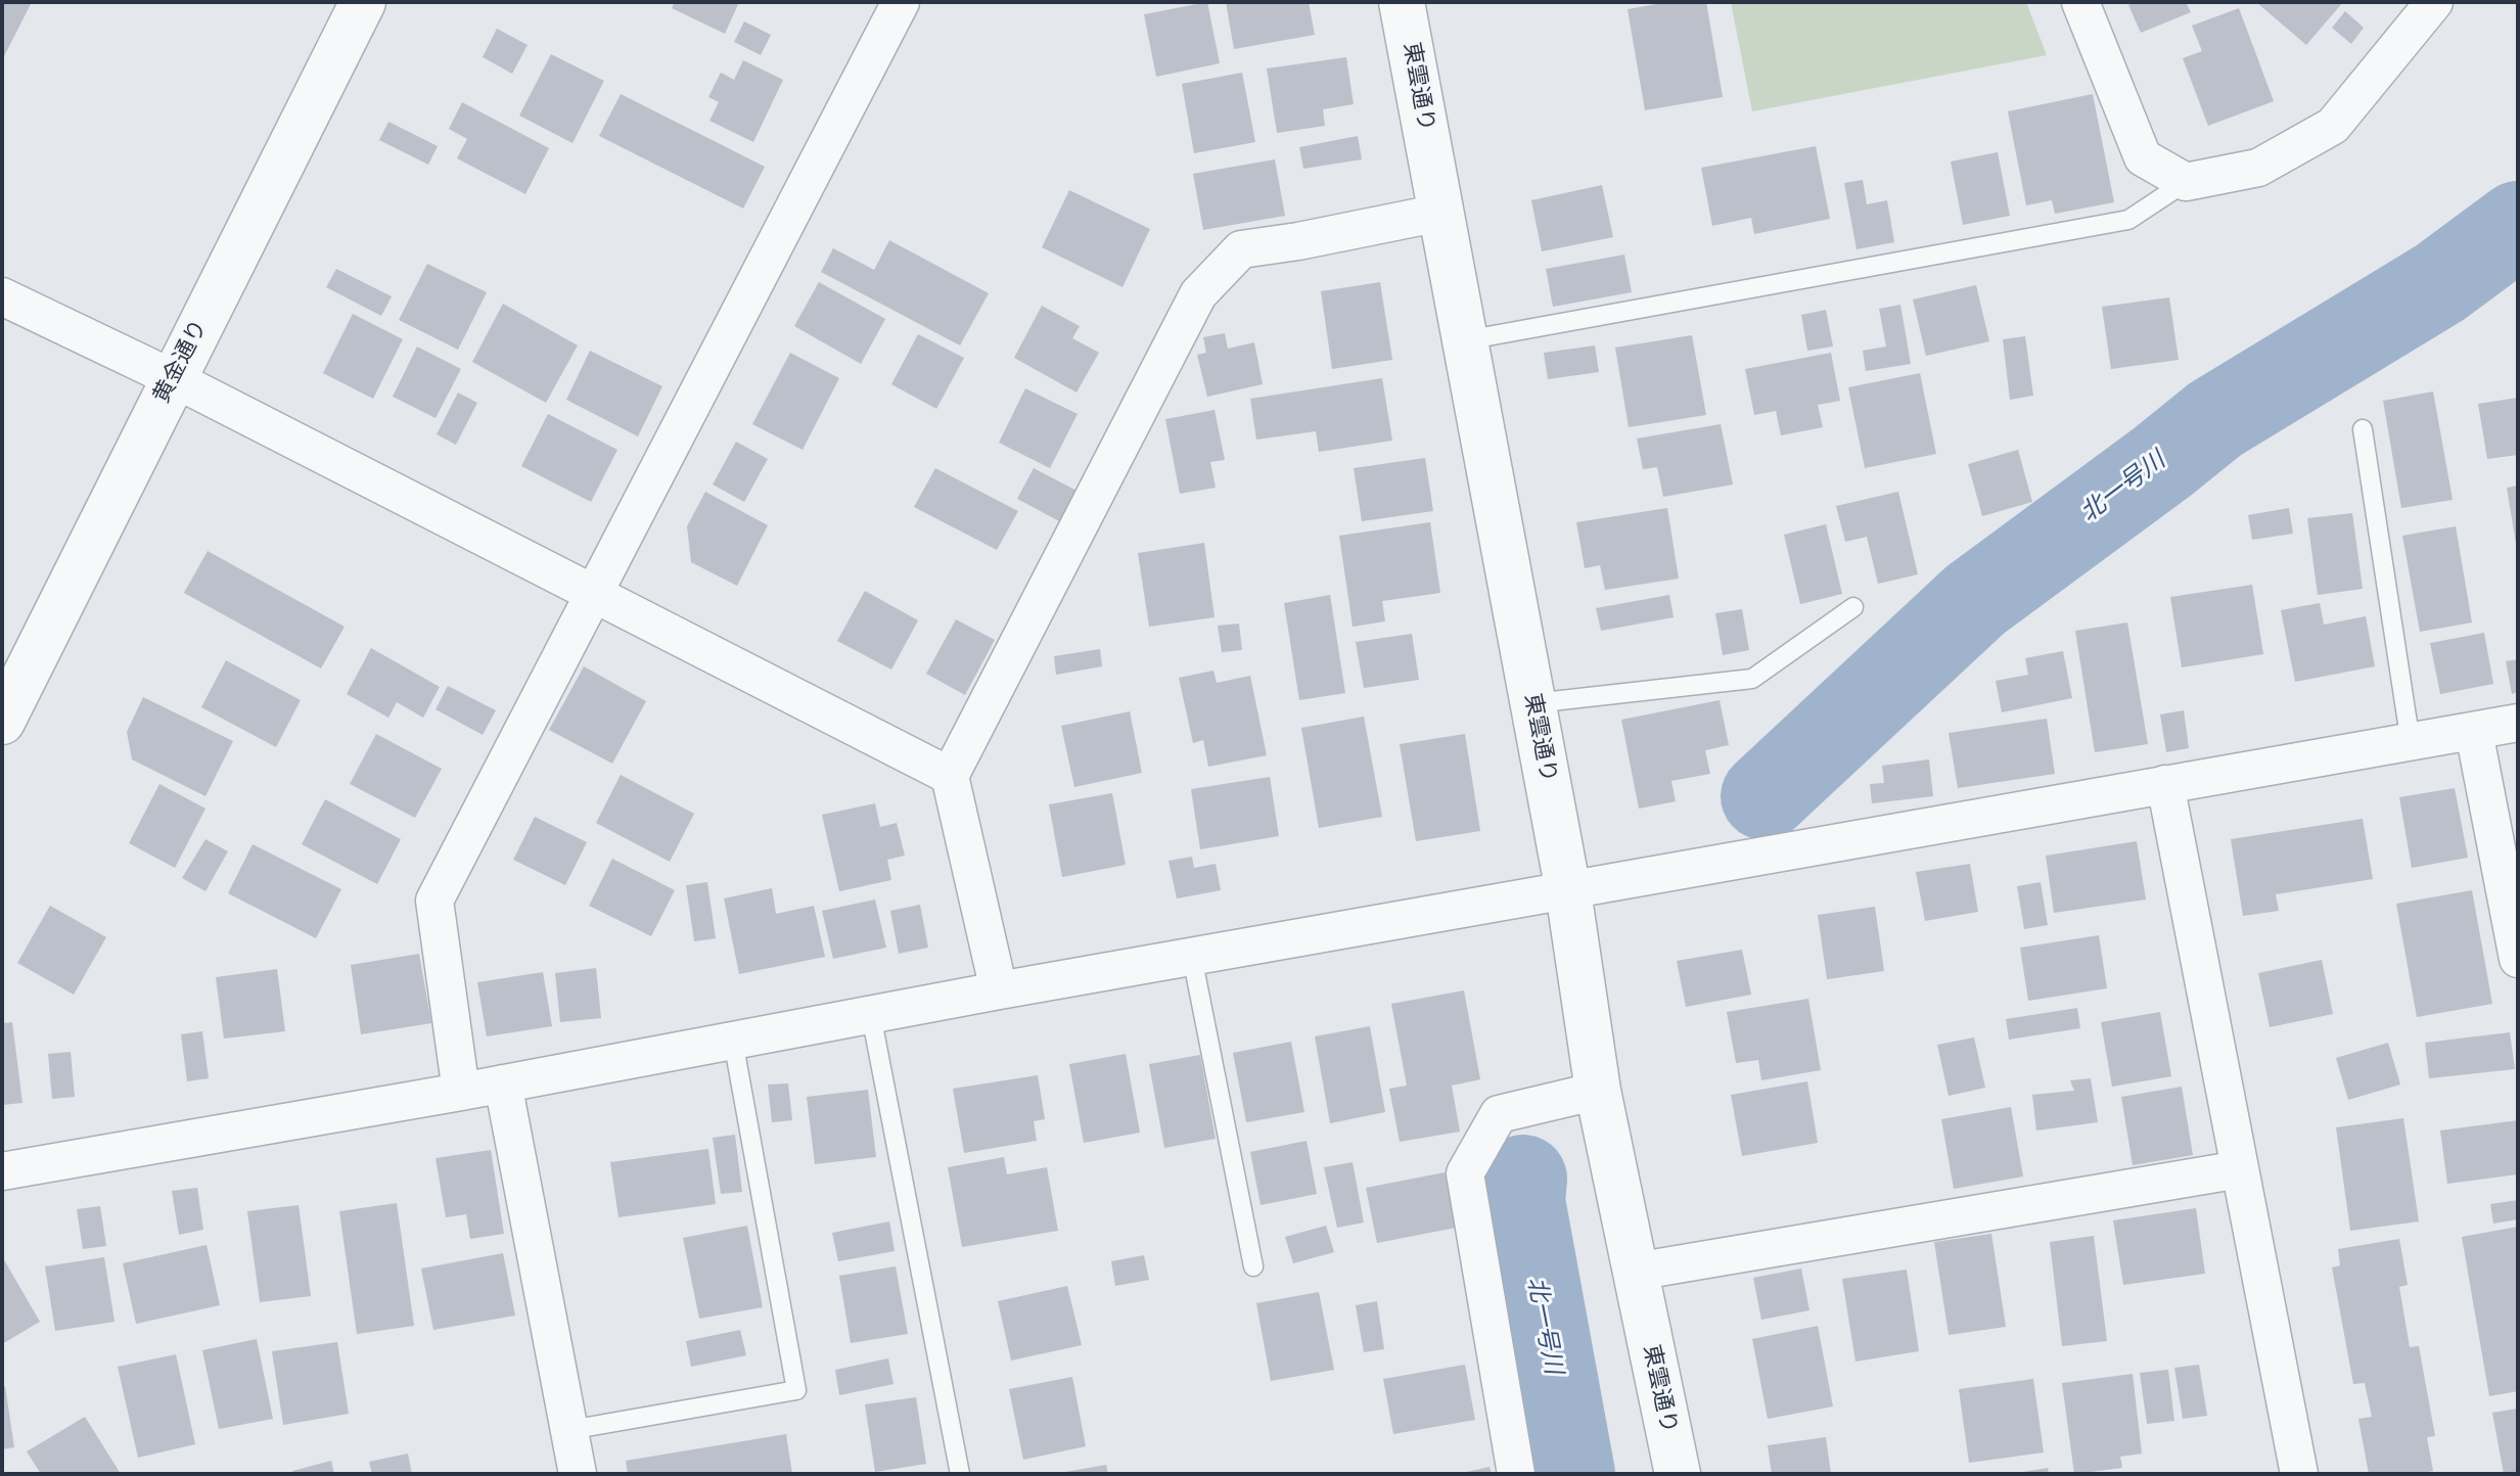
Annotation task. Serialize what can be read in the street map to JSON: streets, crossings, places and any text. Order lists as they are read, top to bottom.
{
  "streets": {
    "street": ["東雲通り", "黄金通り"]
  },
  "water": ["北一号川"]
}
